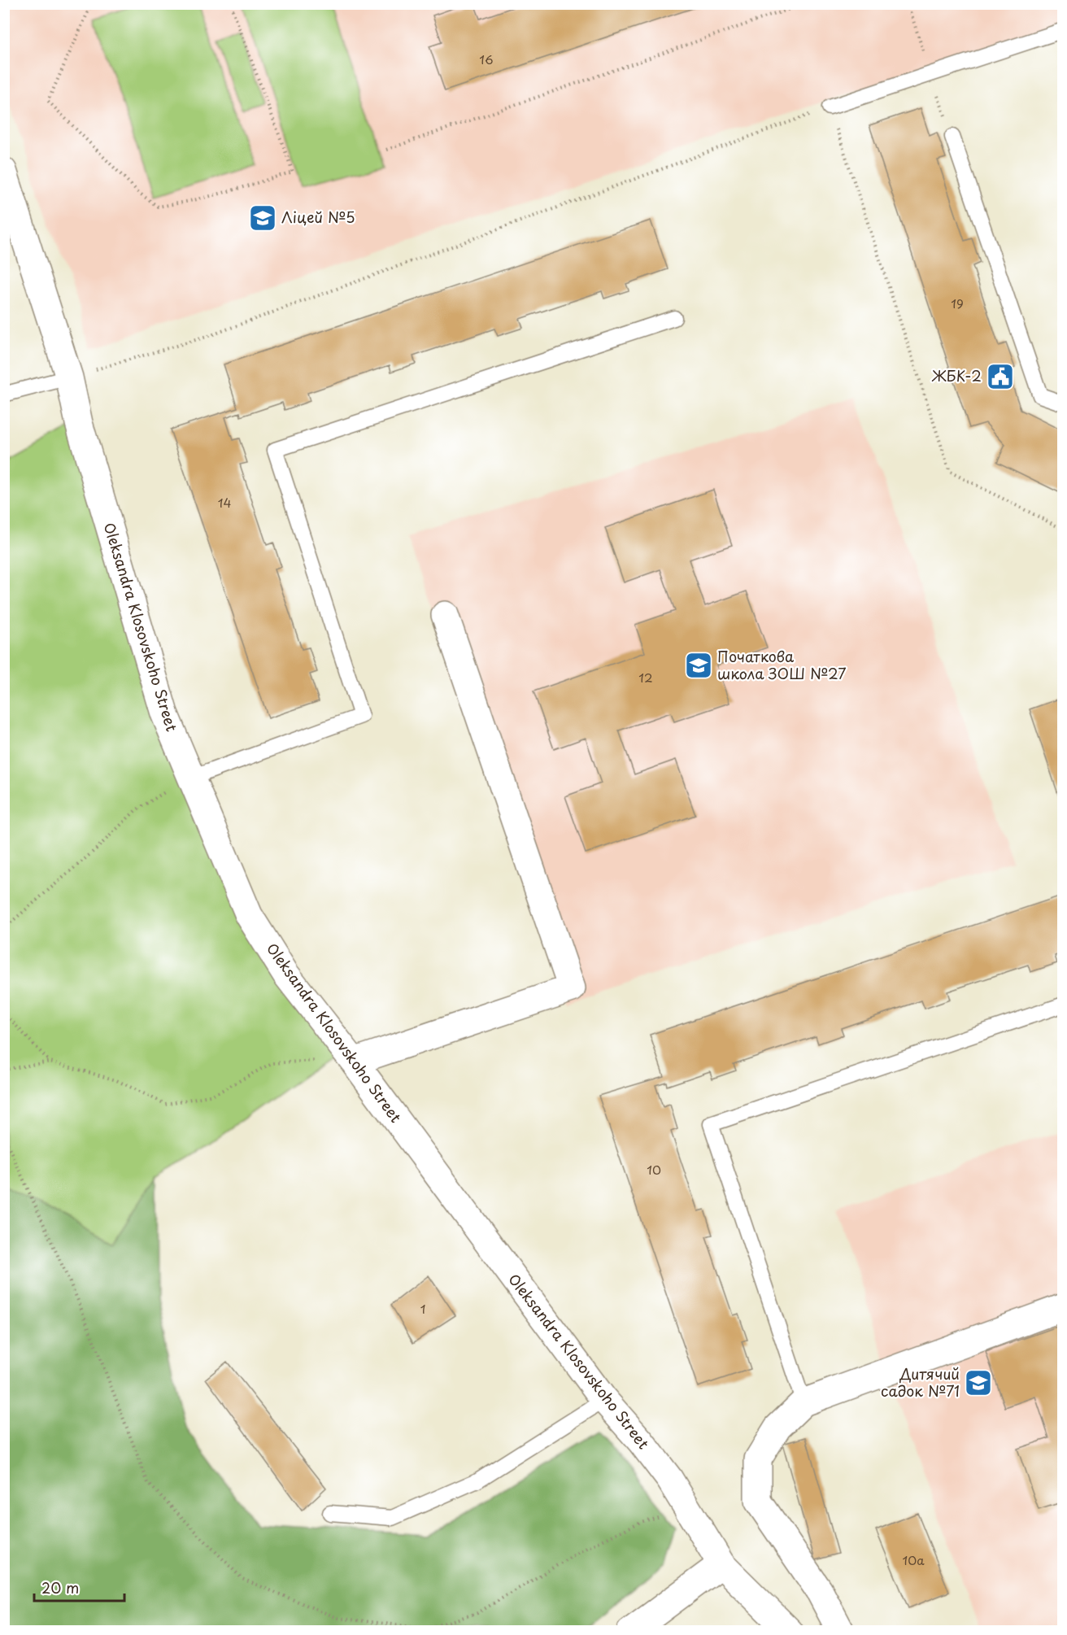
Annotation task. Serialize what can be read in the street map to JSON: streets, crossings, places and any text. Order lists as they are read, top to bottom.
{
  "streets": {
    "street": ["Oleksandra Klosovskoho Street"]
  },
  "places": {
    "school or university": ["Ліцей №5", "Початкова школа ЗОШ №27", "Дитячий садок №71"],
    "public building": ["ЖБК-2"]
  },
  "house_numbers": [
    "16",
    "19",
    "14",
    "12",
    "10",
    "1",
    "10а"
  ],
  "scale_bar": "20 m"
}
